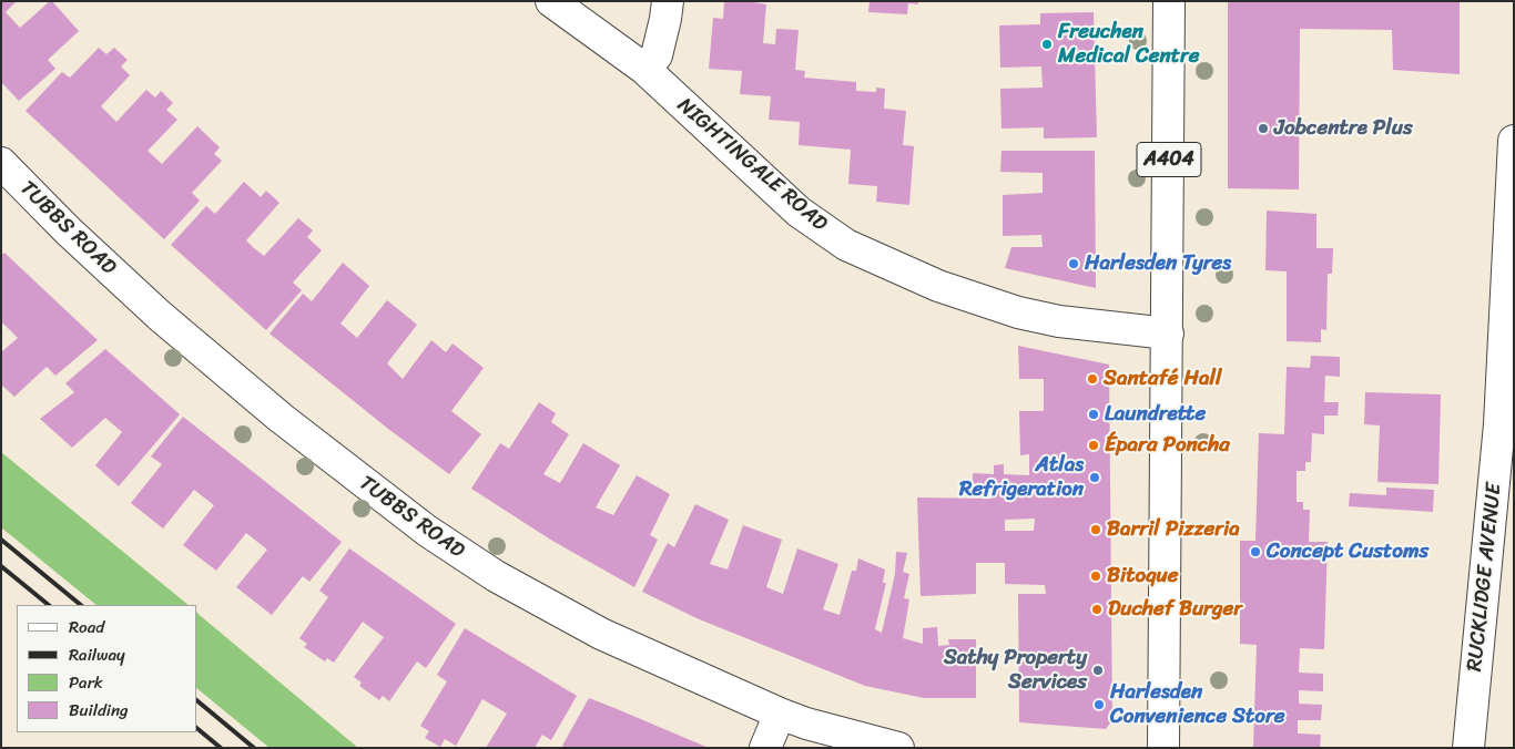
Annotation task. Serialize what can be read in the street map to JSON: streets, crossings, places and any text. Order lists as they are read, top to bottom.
{
  "streets": {
    "street": [
      "A404",
      "NIGHTINGALE ROAD",
      "TUBBS ROAD",
      "RUCKLIDGE AVENUE"
    ]
  },
  "crossings": [
    ["A404", "NIGHTINGALE ROAD"]
  ],
  "places": [
    "Freuchen Medical Centre",
    "Jobcentre Plus",
    "Harlesden Tyres",
    "Santafé Hall",
    "Laundrette",
    "Épara Poncha",
    "Atlas Refrigeration",
    "Barril Pizzeria",
    "Concept Customs",
    "Bitoque",
    "Duchef Burger",
    "Sathy Property Services",
    "Harlesden Convenience Store"
  ],
  "legend": [
    "Road",
    "Railway",
    "Park",
    "Building"
  ]
}
